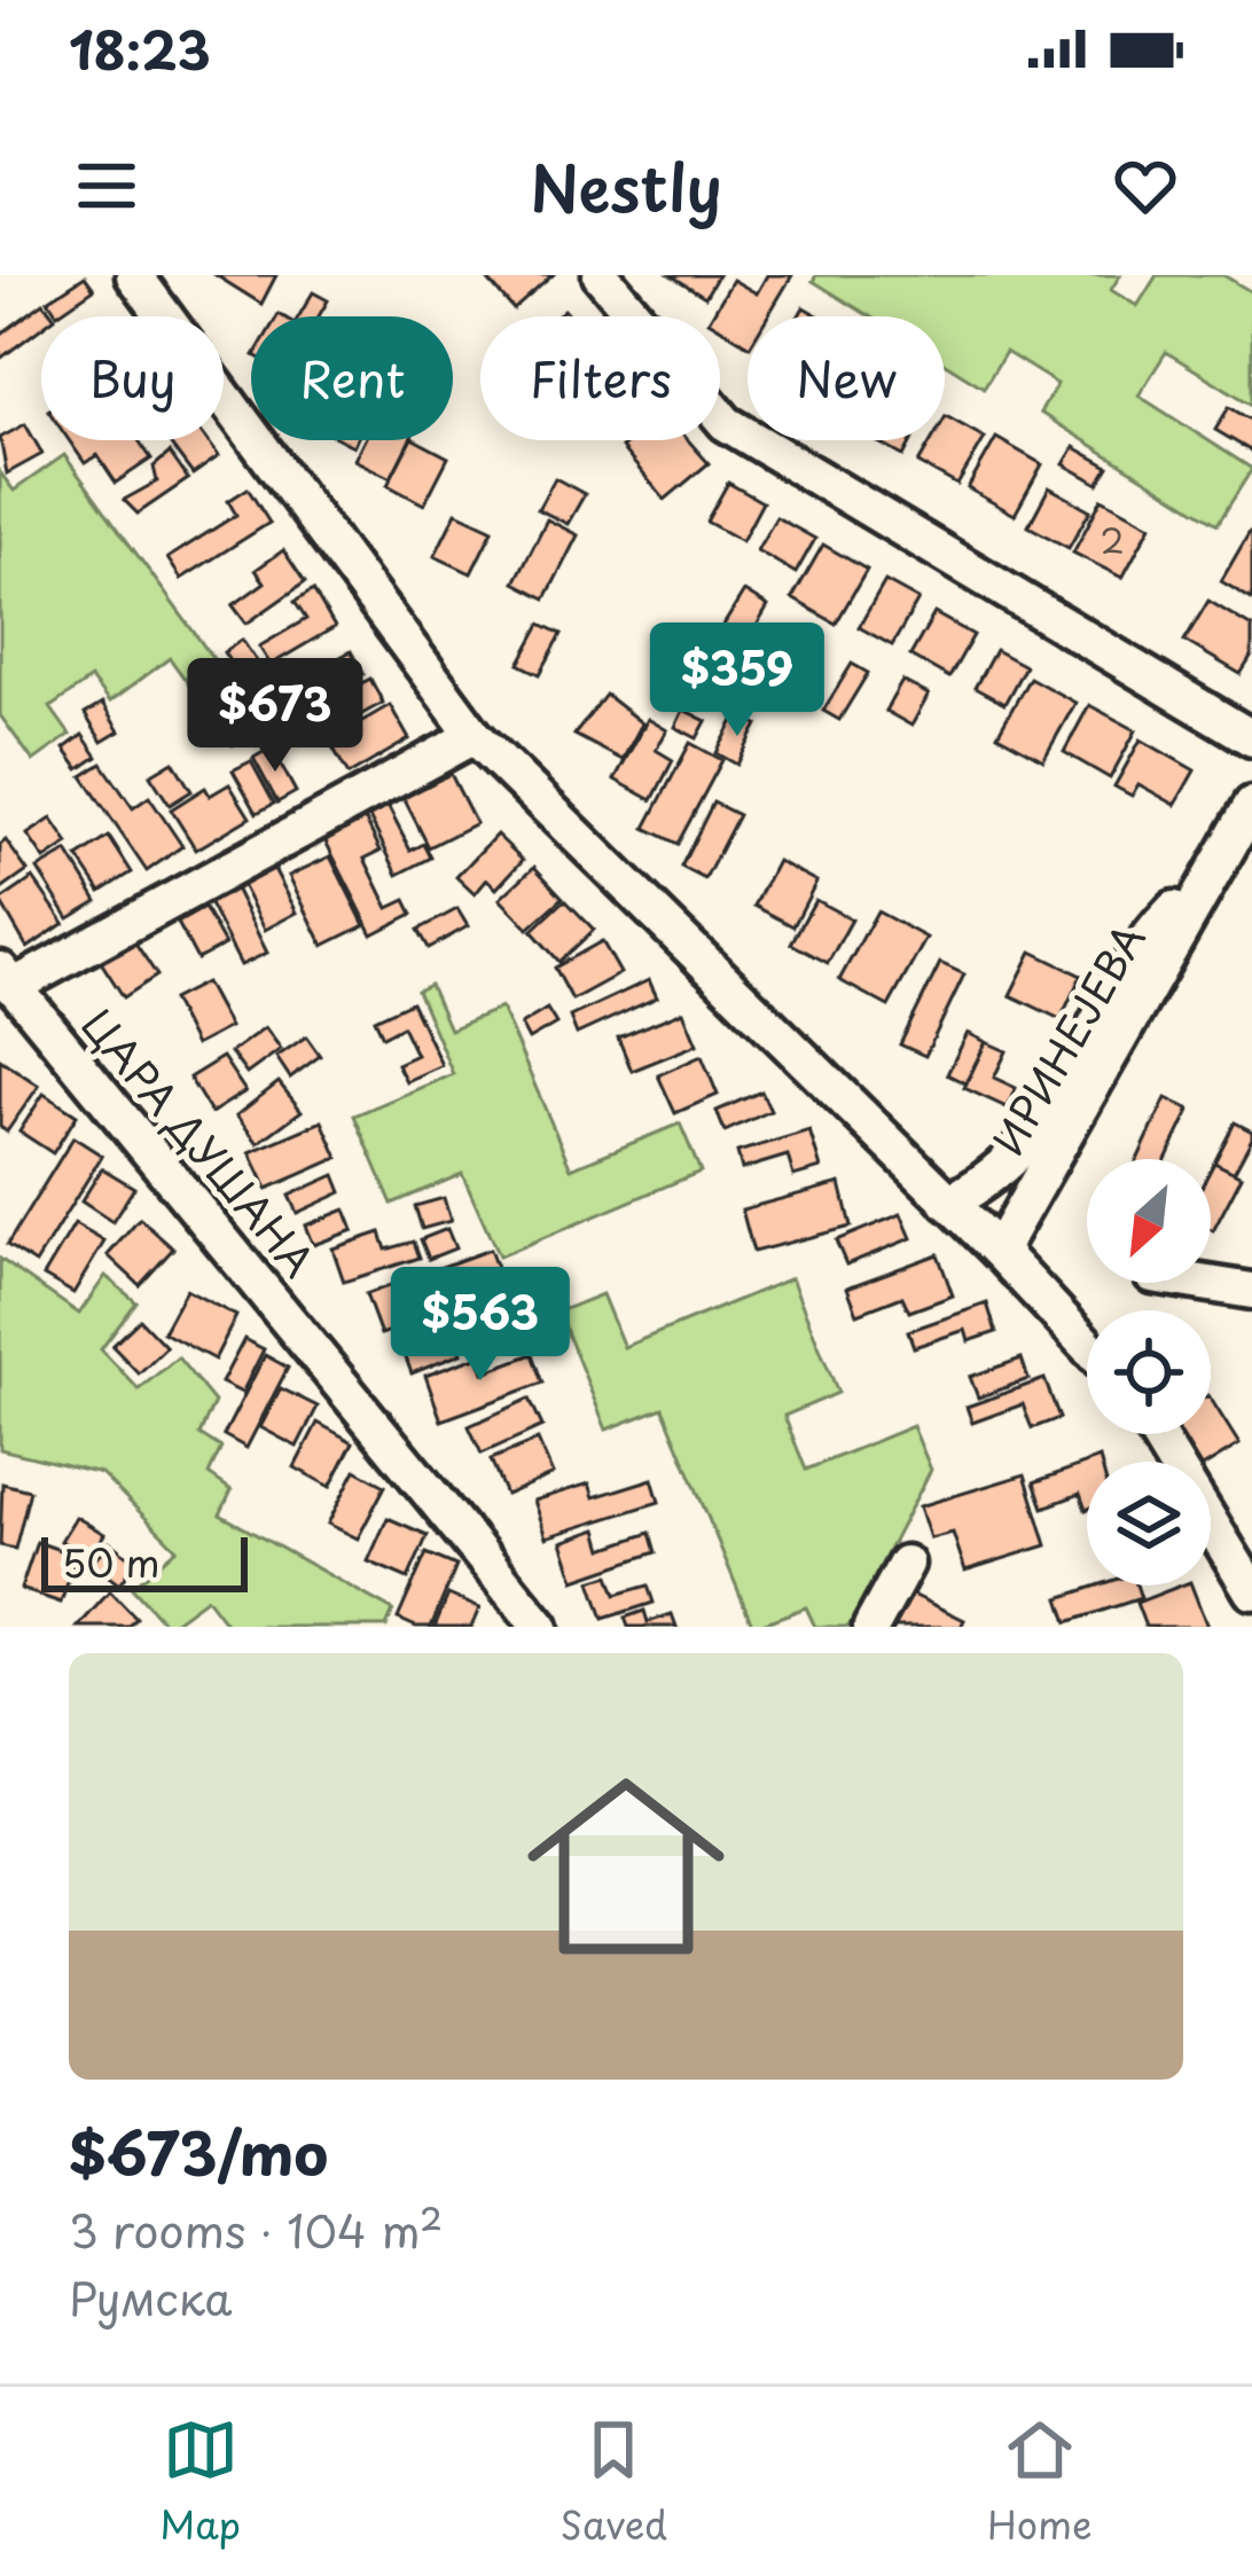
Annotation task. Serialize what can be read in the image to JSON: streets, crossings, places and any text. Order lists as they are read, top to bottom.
{
  "streets": {
    "street": ["ИРИНЕЈЕВА", "ЦАРА ДУШАНА"]
  },
  "house_numbers": ["2"],
  "scale_bar": "50 m",
  "north": "bottom left",
  "page": {
    "status": "18:23",
    "header": "Nestly",
    "chip": [
      "Buy",
      "Rent",
      "Filters",
      "New"
    ],
    "price": ["$359", "$673", "$563"],
    "scale": "50 m",
    "list": [
      {
        "name": "$673/mo",
        "note": "3 rooms · 104 m² · Румска"
      }
    ],
    "tabs": ["Map", "Saved", "Home"]
  }
}
